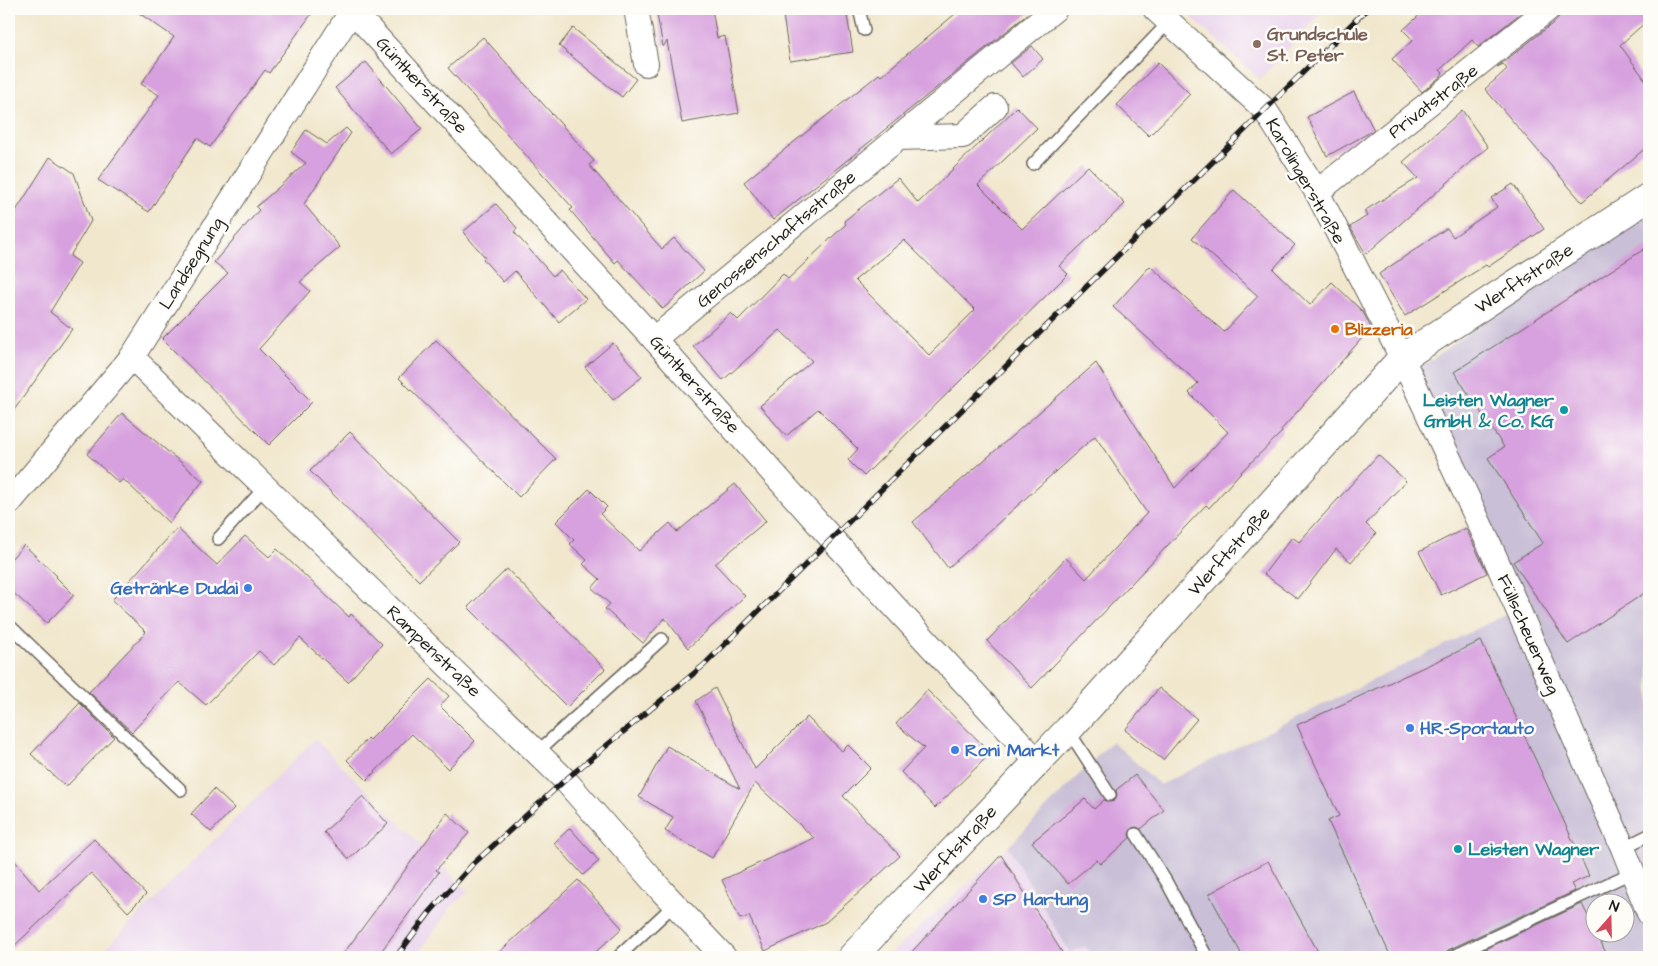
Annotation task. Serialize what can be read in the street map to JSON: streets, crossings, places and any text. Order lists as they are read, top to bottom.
{
  "streets": {
    "street": [
      "Güntherstraße",
      "Privatstraße",
      "Karolingerstraße",
      "Genossenschaftsstraße",
      "Landsegnung",
      "Werftstraße",
      "Füllscheuerweg",
      "Rampenstraße"
    ]
  },
  "crossings": [
    ["Güntherstraße", "Genossenschaftsstraße"],
    ["Güntherstraße", "Landsegnung"],
    ["Güntherstraße", "Werftstraße"],
    ["Privatstraße", "Karolingerstraße"],
    ["Karolingerstraße", "Werftstraße"],
    ["Karolingerstraße", "Füllscheuerweg"],
    ["Landsegnung", "Rampenstraße"],
    ["Werftstraße", "Füllscheuerweg"]
  ],
  "places": [
    "Grundschule St. Peter",
    "Blizzeria",
    "Leisten Wagner GmbH & Co. KG",
    "Getränke Dudai",
    "HR-Sportauto",
    "Roni Markt",
    "Leisten Wagner",
    "SP Hartung"
  ],
  "north": "top"
}
